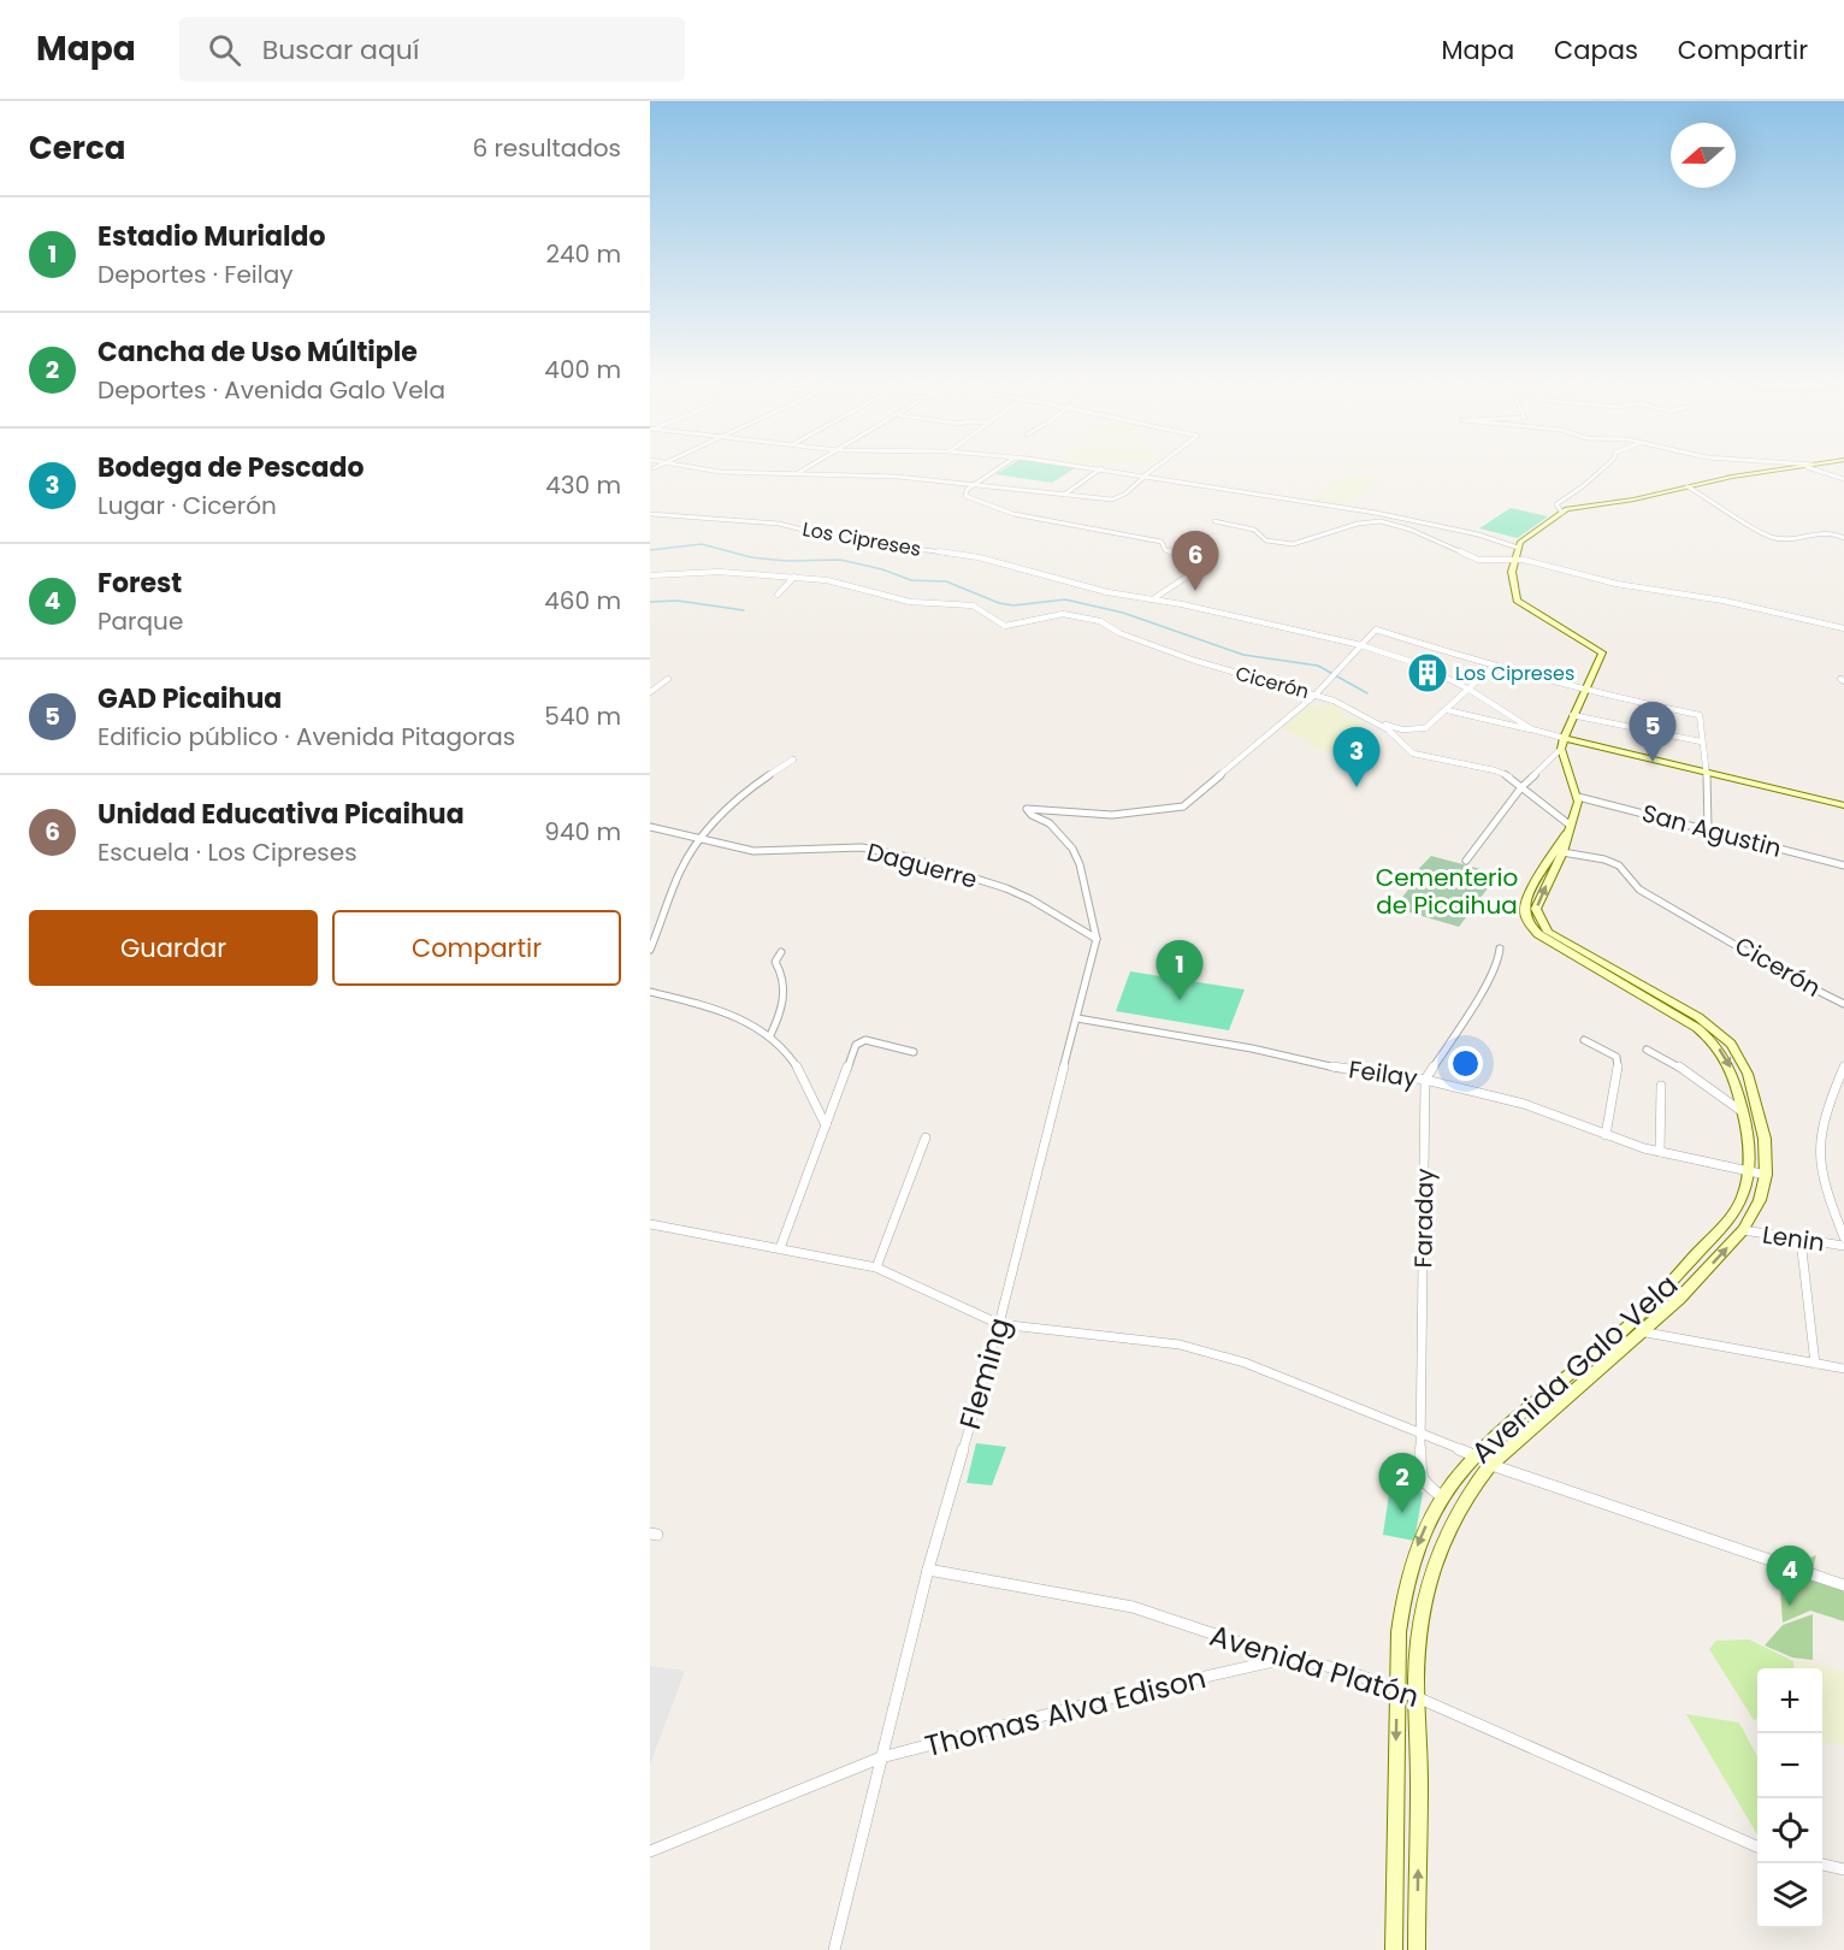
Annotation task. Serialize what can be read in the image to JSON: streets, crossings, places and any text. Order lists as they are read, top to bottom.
{
  "streets": {
    "main road": ["Avenida Galo Vela"],
    "street": [
      "Los Cipreses",
      "Cicerón",
      "San Agustin",
      "Daguerre",
      "Feilay",
      "Faraday",
      "Lenin",
      "Fleming",
      "Avenida Platón",
      "Thomas Alva Edison"
    ]
  },
  "crossings": [
    ["Cicerón", "Avenida Galo Vela"],
    ["Cicerón", "Fleming"],
    ["San Agustin", "Avenida Galo Vela"],
    ["Daguerre", "Fleming"],
    ["Feilay", "Faraday"],
    ["Feilay", "Avenida Galo Vela"],
    ["Feilay", "Fleming"],
    ["Faraday", "Avenida Galo Vela"],
    ["Lenin", "Avenida Galo Vela"],
    ["Avenida Galo Vela", "Avenida Platón"],
    ["Fleming", "Avenida Platón"],
    ["Fleming", "Thomas Alva Edison"],
    ["Avenida Platón", "Thomas Alva Edison"]
  ],
  "parks": ["Cementerio de Picaihua"],
  "places": {
    "building": ["Los Cipreses"]
  },
  "north": "left",
  "page": {
    "header": "Mapa",
    "search": "Buscar aquí",
    "nav": ["Mapa", "Capas", "Compartir"],
    "heading": ["Cerca", "6 resultados"],
    "list": [
      {
        "mark": "1",
        "name": "Estadio Murialdo",
        "note": "Deportes · Feilay",
        "value": "240 m"
      },
      {
        "mark": "2",
        "name": "Cancha de Uso Múltiple",
        "note": "Deportes · Avenida Galo Vela",
        "value": "400 m"
      },
      {
        "mark": "3",
        "name": "Bodega de Pescado",
        "note": "Lugar · Cicerón",
        "value": "430 m"
      },
      {
        "mark": "4",
        "name": "Forest",
        "note": "Parque",
        "value": "460 m"
      },
      {
        "mark": "5",
        "name": "GAD Picaihua",
        "note": "Edificio público · Avenida Pitagoras",
        "value": "540 m"
      },
      {
        "mark": "6",
        "name": "Unidad Educativa Picaihua",
        "note": "Escuela · Los Cipreses",
        "value": "940 m"
      }
    ],
    "pins": [
      "6",
      "5",
      "3",
      "1",
      "2",
      "4"
    ],
    "buttons": ["Guardar", "Compartir"],
    "map_buttons": ["+", "−"]
  }
}
